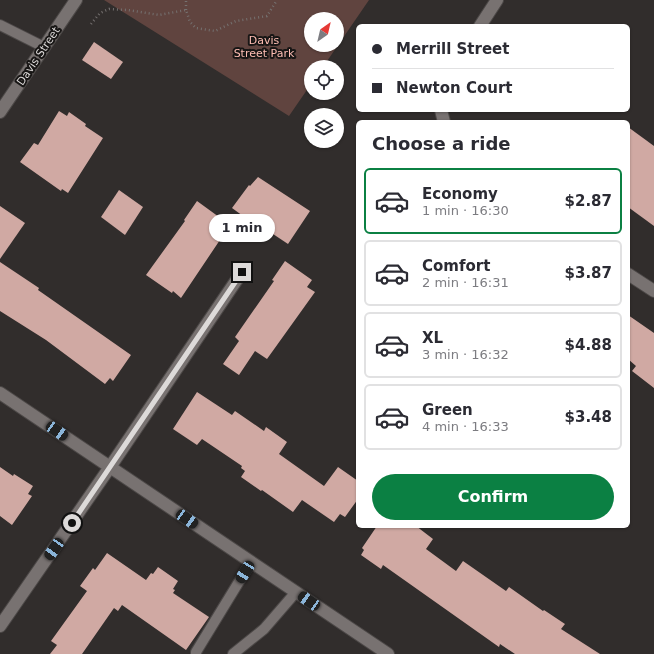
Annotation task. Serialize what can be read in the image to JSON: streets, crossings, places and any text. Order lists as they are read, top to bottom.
{
  "streets": {
    "street": ["Davis Street"]
  },
  "parks": ["Davis Street Park"],
  "north": "top right",
  "page": {
    "banner": ["Merrill Street", "Newton Court"],
    "heading": "Choose a ride",
    "list": [
      {
        "name": "Economy",
        "note": "1 min · 16:30",
        "value": "$2.87"
      },
      {
        "name": "Comfort",
        "note": "2 min · 16:31",
        "value": "$3.87"
      },
      {
        "name": "XL",
        "note": "3 min · 16:32",
        "value": "$4.88"
      },
      {
        "name": "Green",
        "note": "4 min · 16:33",
        "value": "$3.48"
      }
    ],
    "bubble": "1 min",
    "buttons": "Confirm"
  }
}
